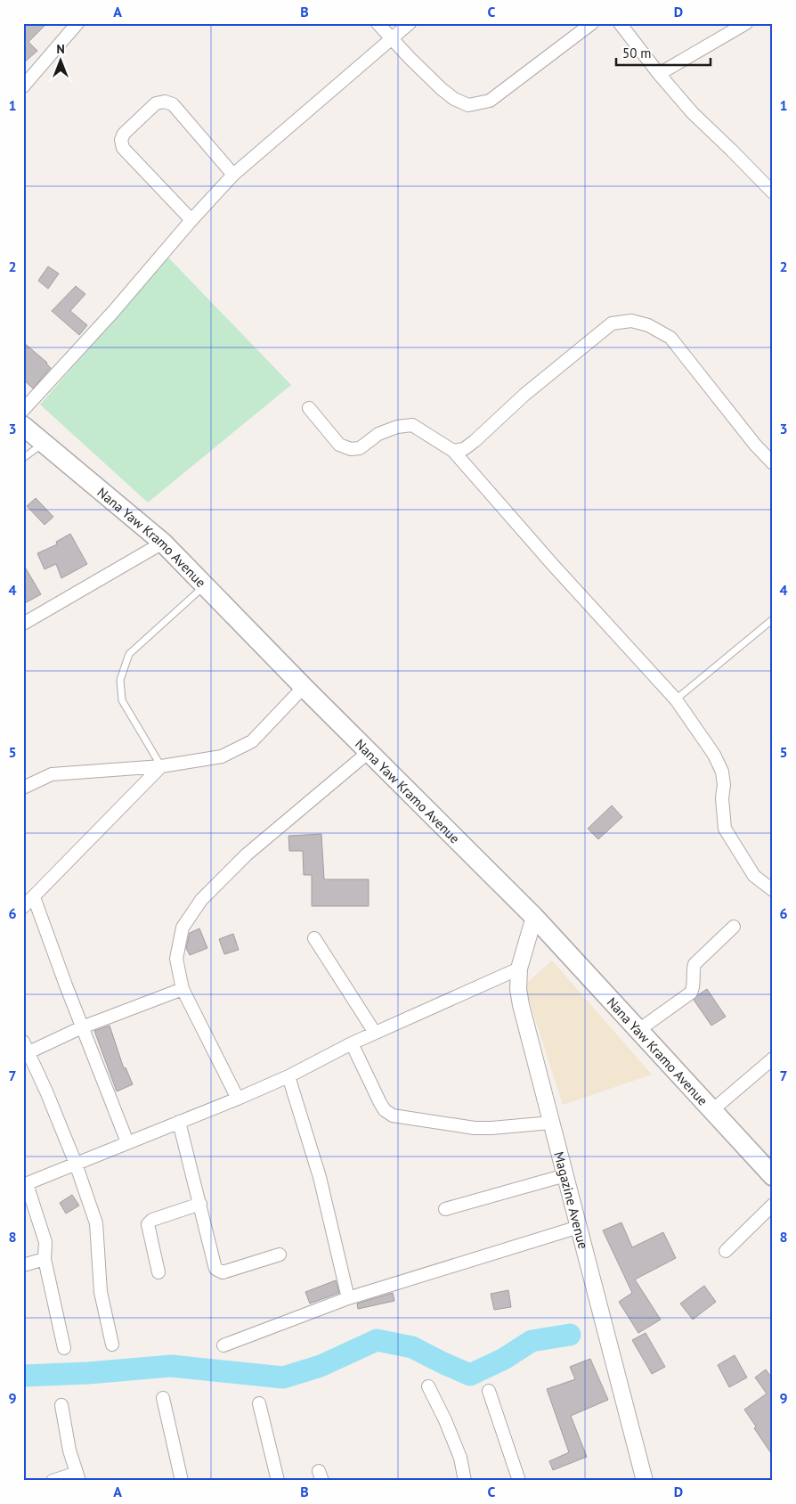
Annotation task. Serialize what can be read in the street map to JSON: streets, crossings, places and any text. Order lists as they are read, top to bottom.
{
  "streets": {
    "main road": ["Nana Yaw Kramo Avenue"],
    "street": ["Magazine Avenue"]
  },
  "crossings": [
    ["Nana Yaw Kramo Avenue", "Magazine Avenue"]
  ],
  "scale_bar": "50 m",
  "north": "top",
  "grid": {
    "columns": [
      "A",
      "B",
      "C",
      "D"
    ],
    "rows": [
      "1",
      "2",
      "3",
      "4",
      "5",
      "6",
      "7",
      "8",
      "9"
    ]
  }
}
